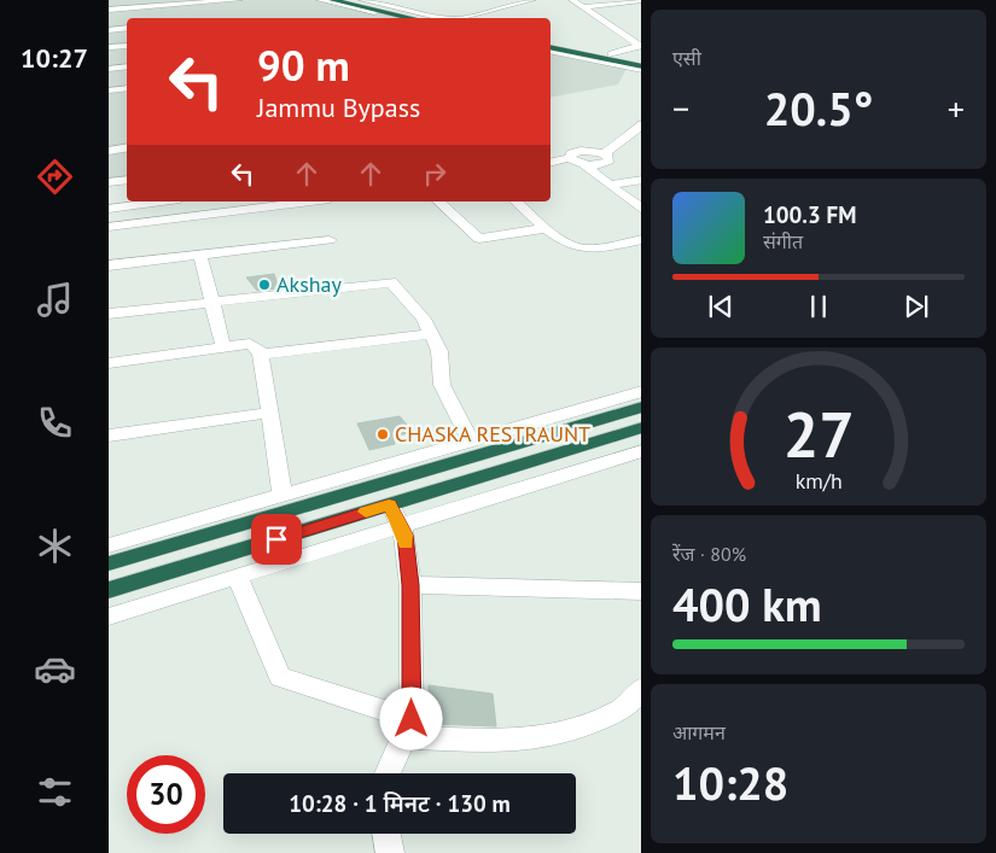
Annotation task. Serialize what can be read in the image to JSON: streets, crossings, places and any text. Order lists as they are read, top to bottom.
{
  "places": ["Akshay", "CHASKA RESTRAUNT"],
  "page": {
    "tabs": "10:27",
    "tile": [
      "एसी",
      ["रेंज · 80%", "400 km"],
      ["आगमन", "10:28"]
    ],
    "turn": ["90 m", "Jammu Bypass"],
    "heat": ["−", "20.5°", "+"],
    "song": ["100.3 FM", "संगीत"],
    "limit": "30",
    "trip": "10:28 · 1 मिनट · 130 m",
    "gauge": ["27", "km/h"]
  }
}
